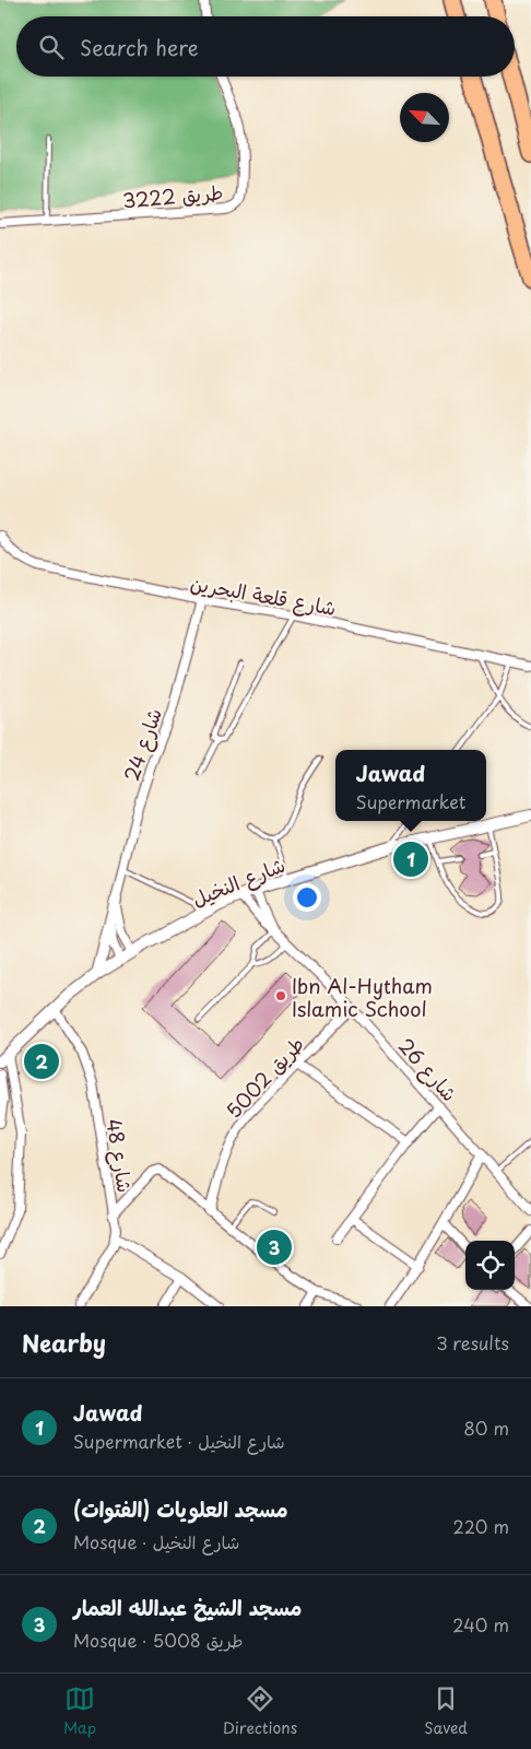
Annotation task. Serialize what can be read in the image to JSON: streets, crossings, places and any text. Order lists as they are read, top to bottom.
{
  "streets": {
    "street": [
      "طريق 3222",
      "شارع قلعة البحرين",
      "شارع 24",
      "شارع النخيل",
      "شارع 26",
      "طريق 5002",
      "شارع 48"
    ]
  },
  "crossings": [
    ["شارع قلعة البحرين", "شارع 24"],
    ["شارع 24", "شارع النخيل"],
    ["شارع النخيل", "شارع 26"],
    ["شارع النخيل", "شارع 48"],
    ["شارع 26", "طريق 5002"]
  ],
  "places": ["Ibn Al-Hytham Islamic School"],
  "north": "top left",
  "page": {
    "search": "Search here",
    "popup": ["Jawad", "Supermarket"],
    "pins": ["1", "2", "3"],
    "heading": ["Nearby", "3 results"],
    "list": [
      {
        "mark": "1",
        "name": "Jawad",
        "note": "Supermarket · شارع النخيل",
        "value": "80 m"
      },
      {
        "mark": "2",
        "name": "مسجد العلويات (الفتوات)",
        "note": "Mosque · شارع النخيل",
        "value": "220 m"
      },
      {
        "mark": "3",
        "name": "مسجد الشيخ عبدالله العمار",
        "note": "Mosque · طريق 5008",
        "value": "240 m"
      }
    ],
    "nav": ["Map", "Directions", "Saved"]
  }
}
